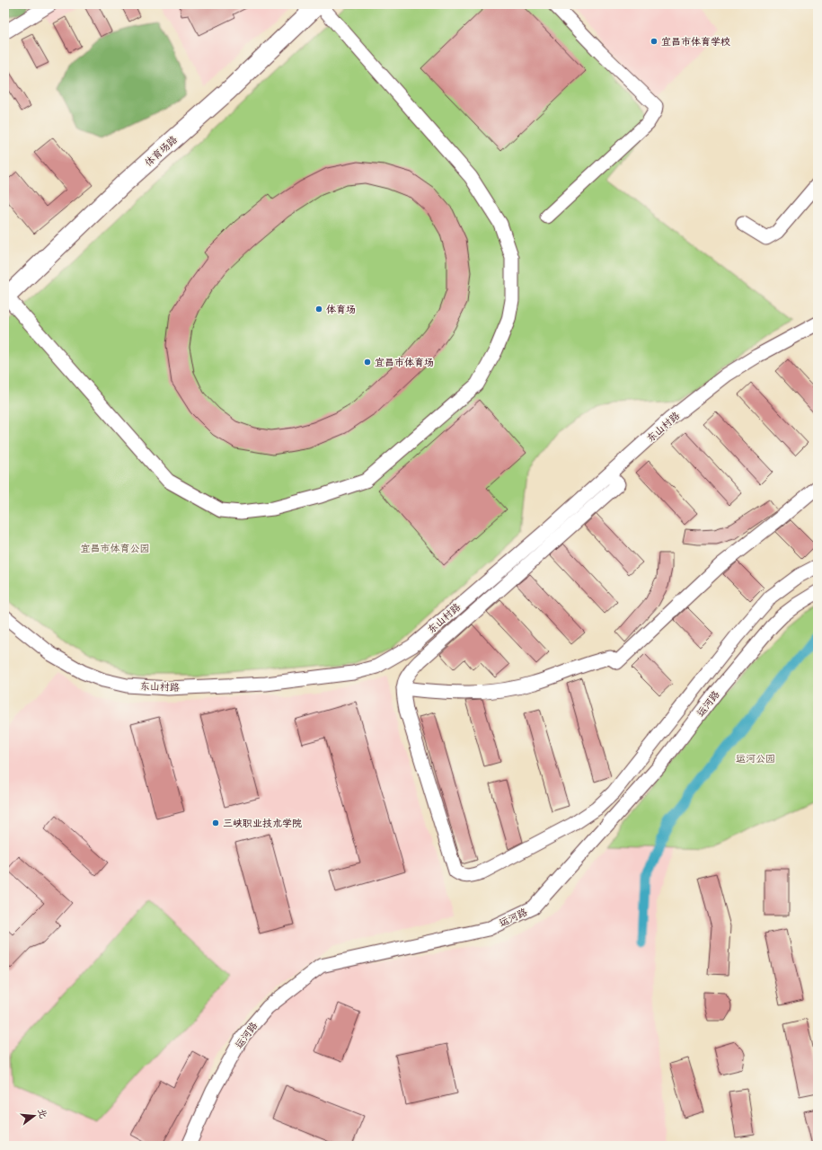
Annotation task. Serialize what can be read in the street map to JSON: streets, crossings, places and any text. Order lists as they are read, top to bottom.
{
  "streets": {
    "main road": ["体育场路"],
    "street": ["东山村路", "运河路"]
  },
  "parks": ["宜昌市体育公园", "运河公园"],
  "places": [
    "宜昌市体育学校",
    "体育场",
    "宜昌市体育场",
    "三峡职业技术学院"
  ],
  "north": "right"
}
